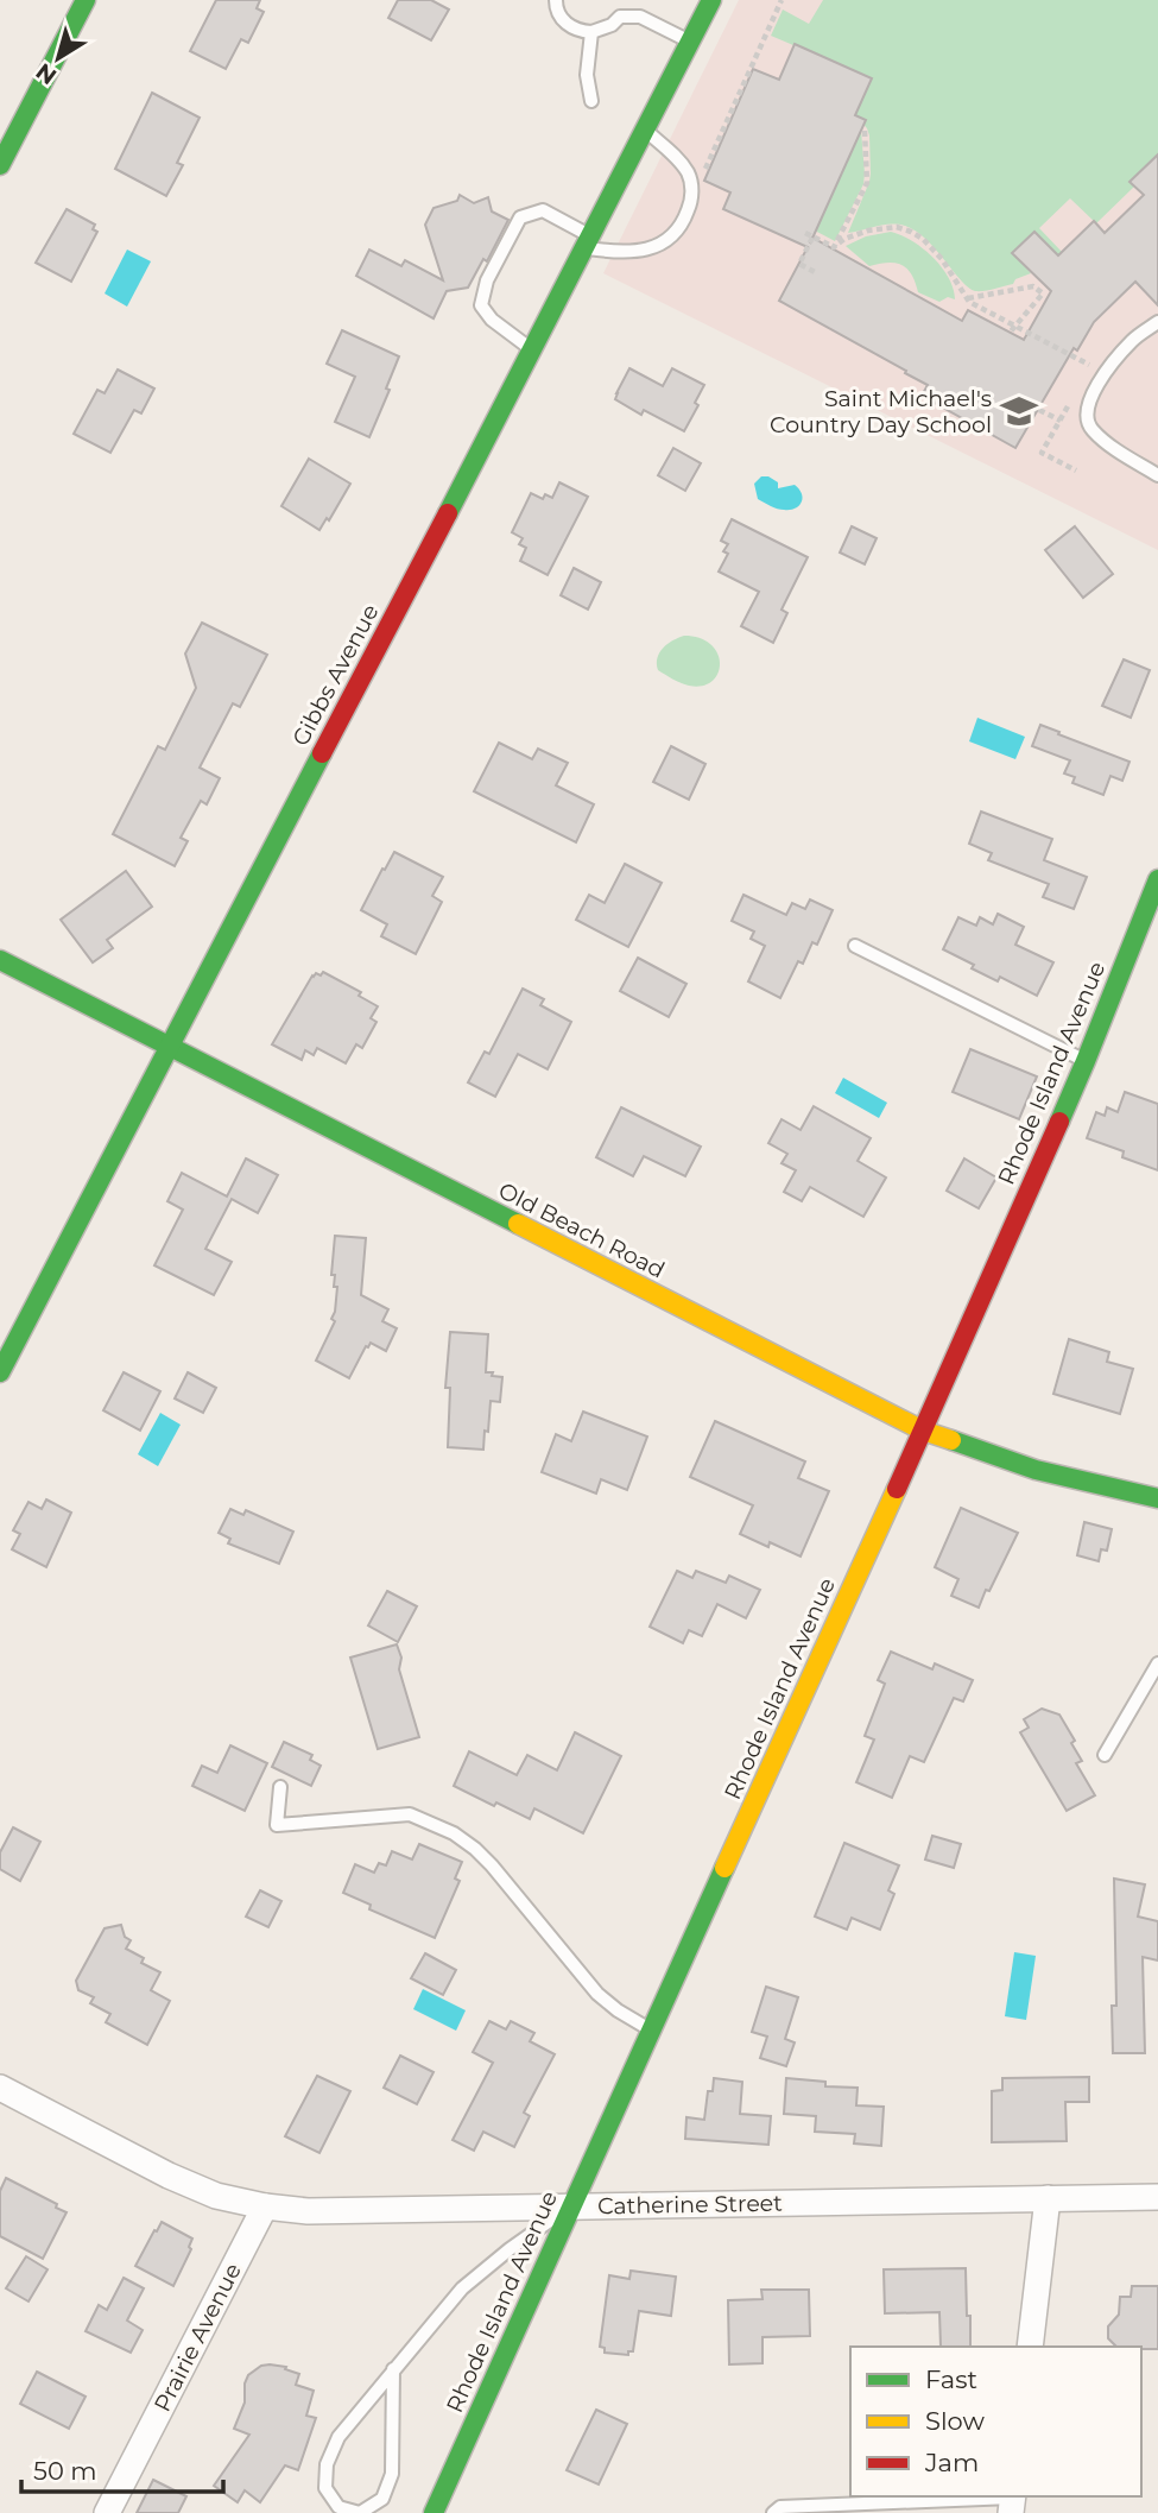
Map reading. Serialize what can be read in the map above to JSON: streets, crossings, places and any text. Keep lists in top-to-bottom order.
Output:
{
  "streets": {
    "street": [
      "Gibbs Avenue",
      "Rhode Island Avenue",
      "Old Beach Road",
      "Catherine Street",
      "Prairie Avenue"
    ]
  },
  "crossings": [
    ["Gibbs Avenue", "Old Beach Road"],
    ["Rhode Island Avenue", "Old Beach Road"],
    ["Rhode Island Avenue", "Catherine Street"],
    ["Catherine Street", "Prairie Avenue"]
  ],
  "places": {
    "school or university": ["Saint Michael's Country Day School"]
  },
  "legend": ["Fast", "Slow", "Jam"],
  "scale_bar": "50 m",
  "north": "bottom left"
}
